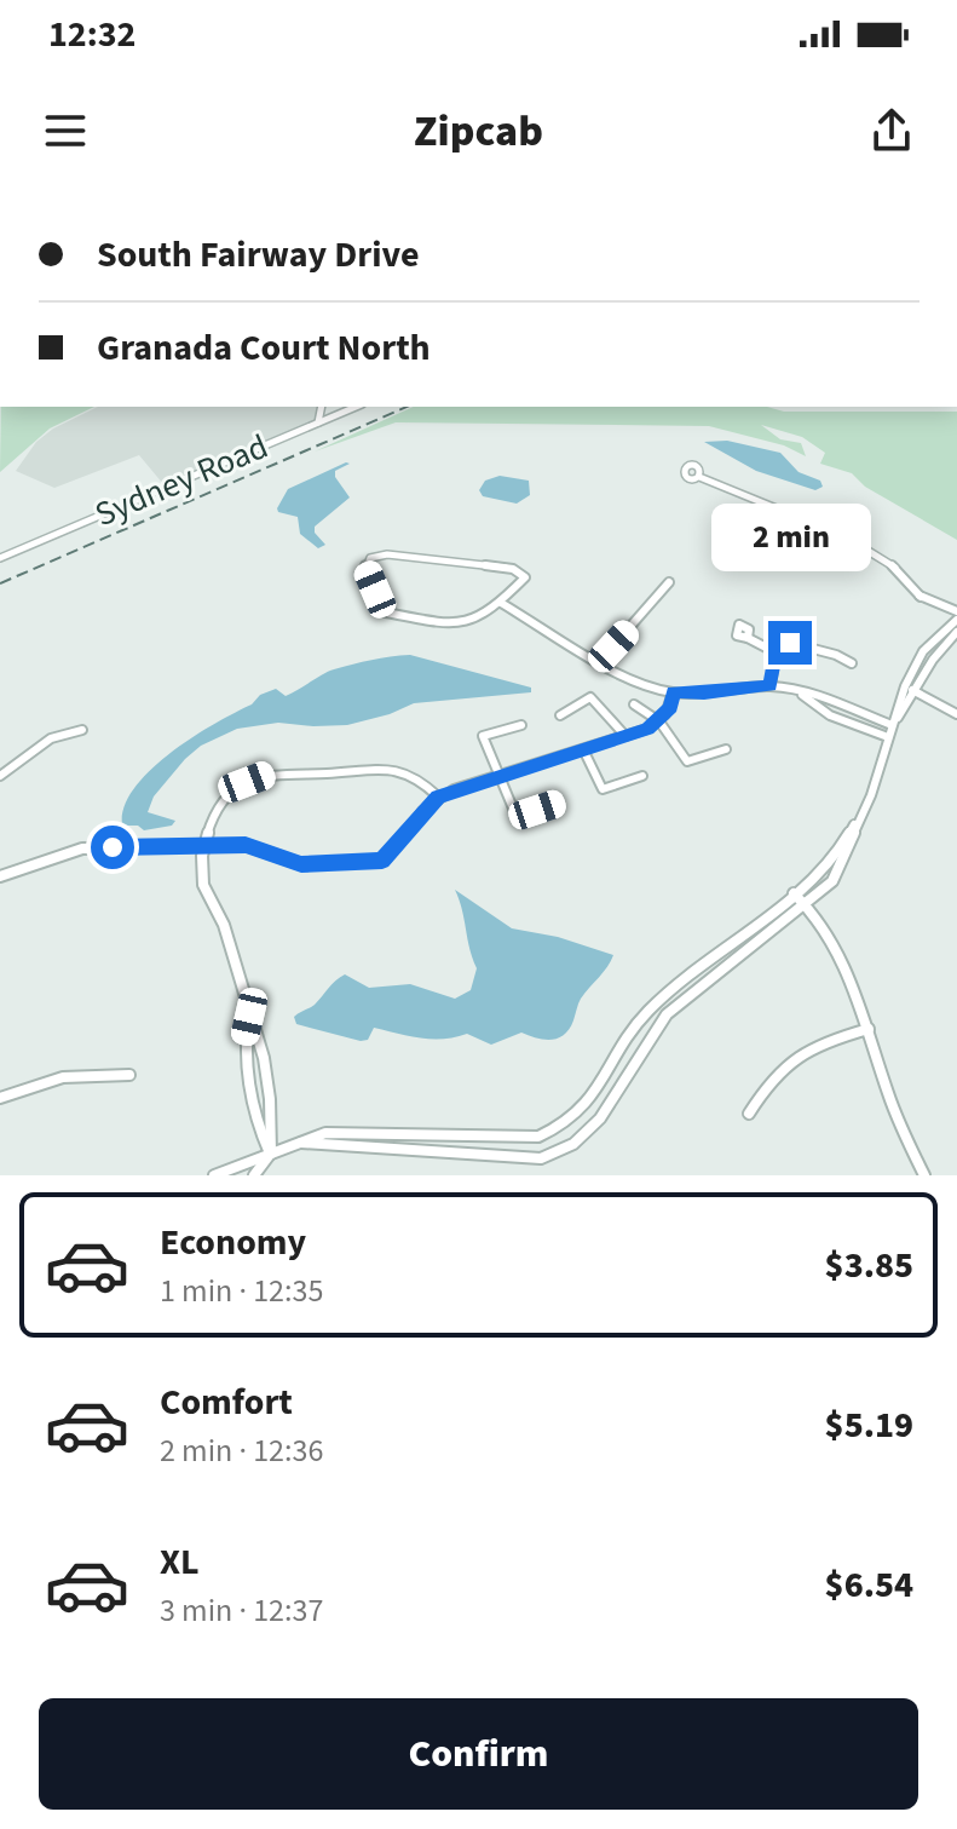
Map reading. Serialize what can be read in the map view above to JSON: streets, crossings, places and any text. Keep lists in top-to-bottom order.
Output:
{
  "streets": {
    "street": ["Sydney Road"]
  },
  "page": {
    "status": "12:32",
    "header": "Zipcab",
    "banner": ["South Fairway Drive", "Granada Court North"],
    "bubble": "2 min",
    "list": [
      {
        "name": "Economy",
        "note": "1 min · 12:35",
        "value": "$3.85"
      },
      {
        "name": "Comfort",
        "note": "2 min · 12:36",
        "value": "$5.19"
      },
      {
        "name": "XL",
        "note": "3 min · 12:37",
        "value": "$6.54"
      }
    ],
    "buttons": "Confirm"
  }
}
